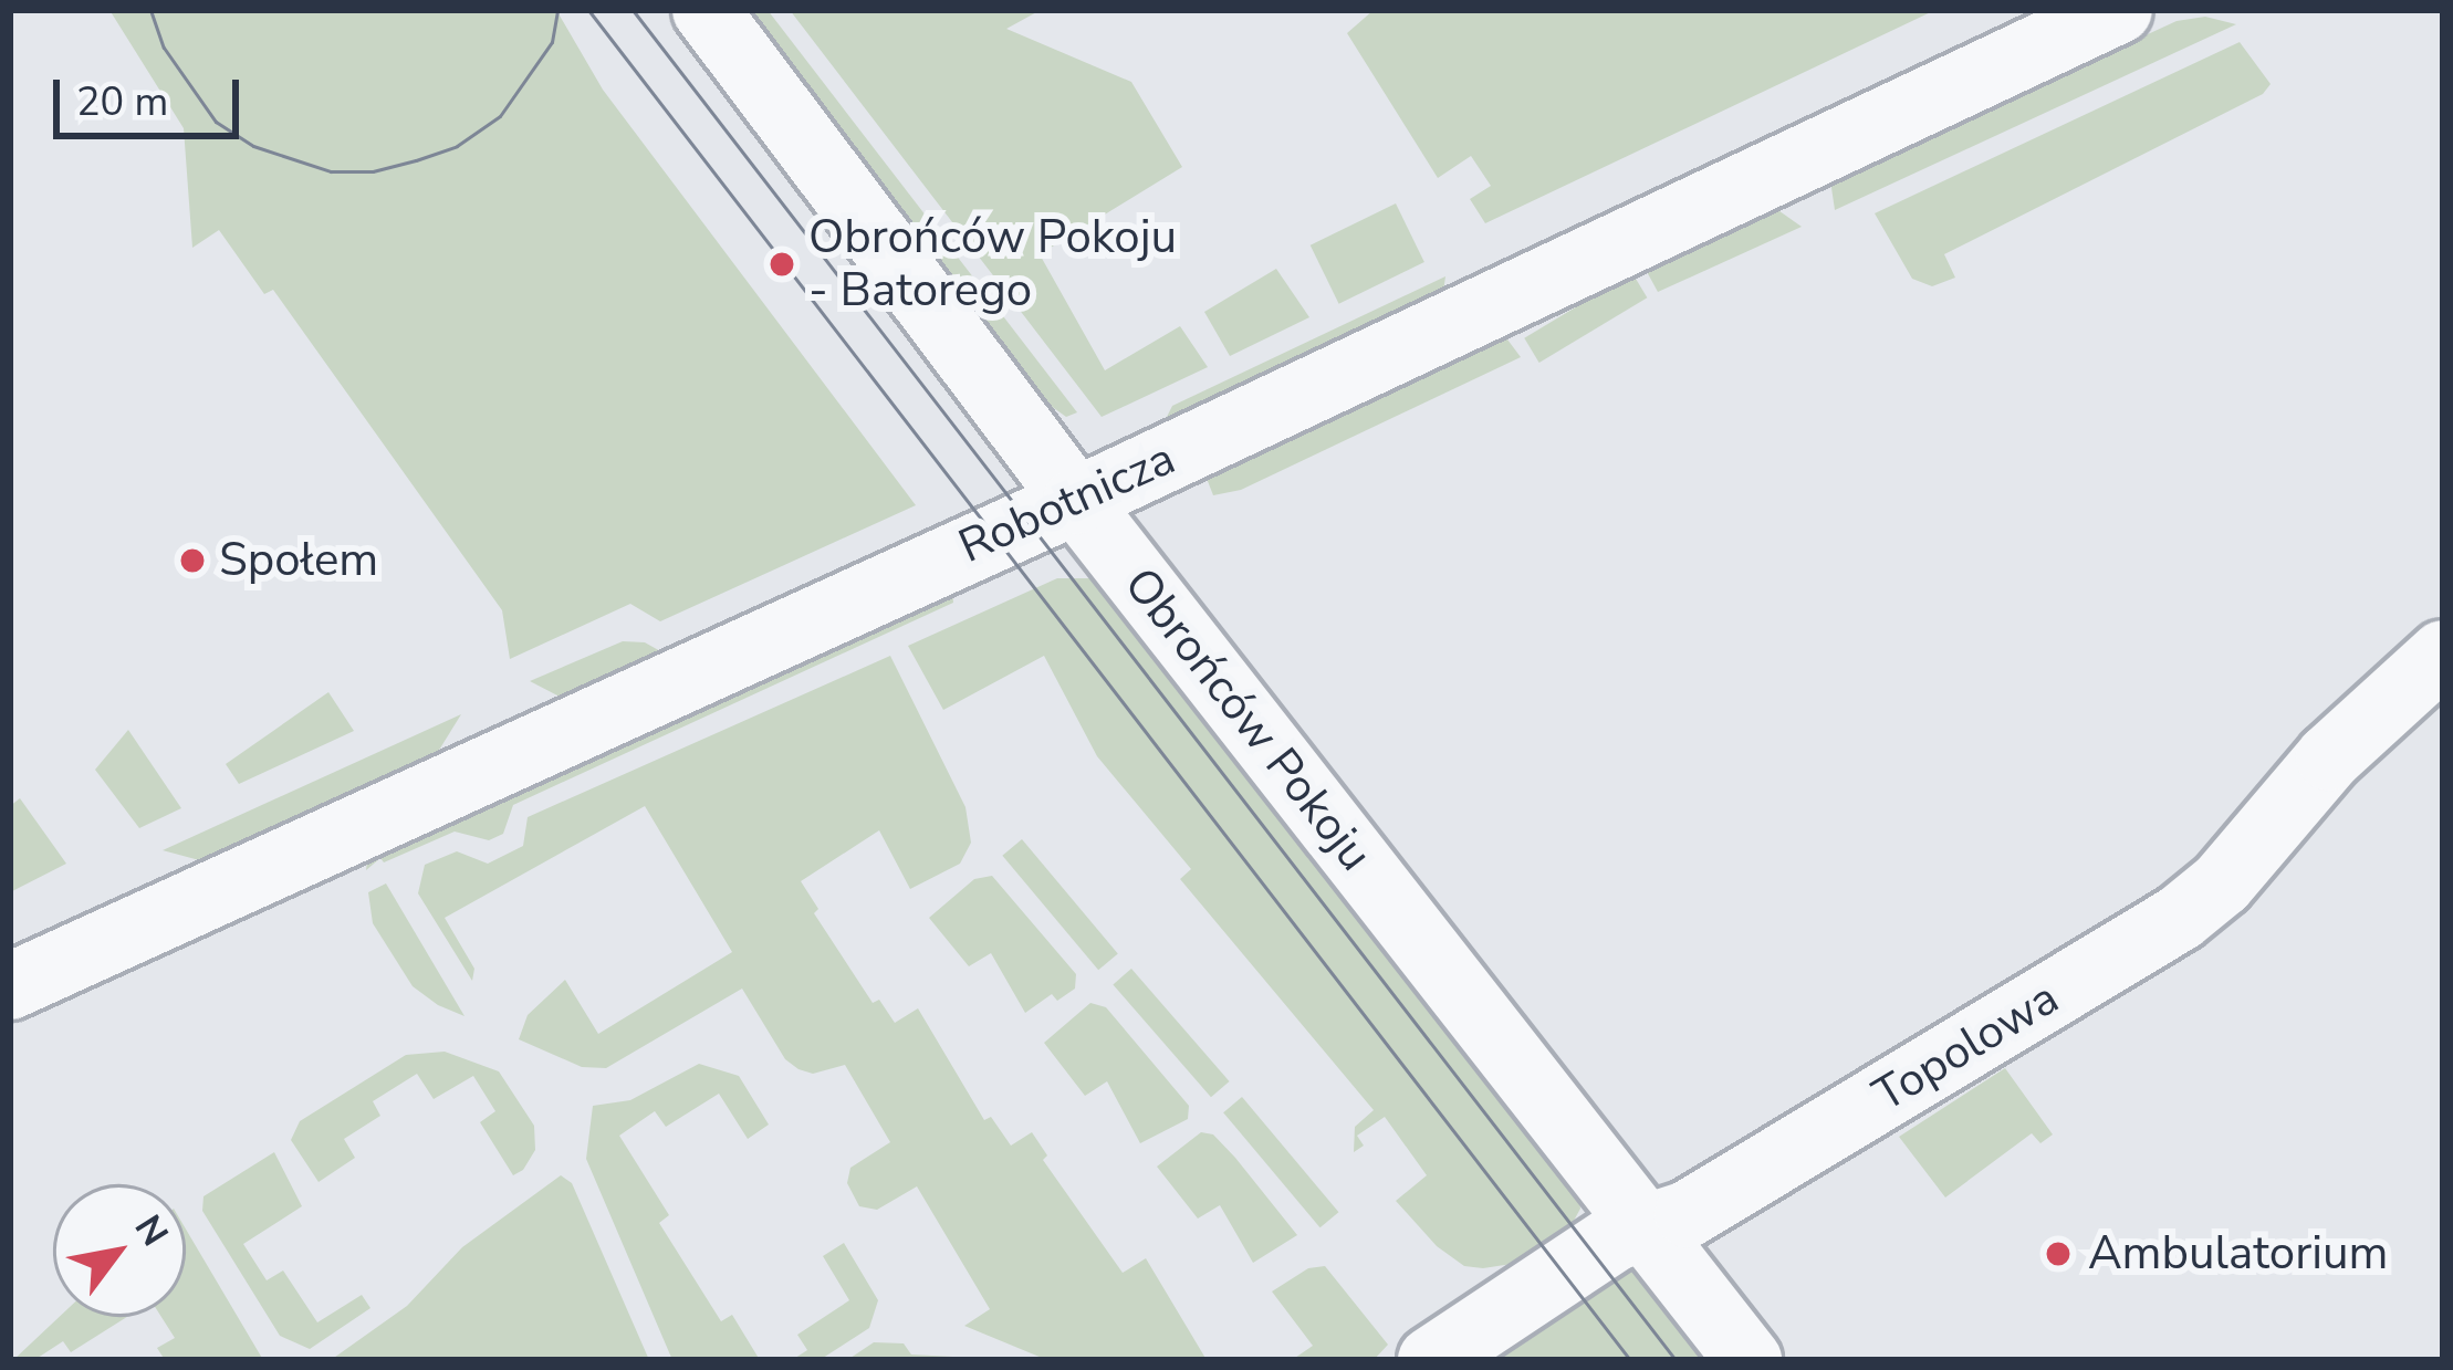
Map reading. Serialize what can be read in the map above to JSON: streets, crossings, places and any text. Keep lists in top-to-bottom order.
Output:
{
  "streets": {
    "street": ["Robotnicza", "Obrońców Pokoju", "Topolowa"]
  },
  "crossings": [
    ["Robotnicza", "Obrońców Pokoju"],
    ["Obrońców Pokoju", "Topolowa"]
  ],
  "places": ["Obrońców Pokoju - Batorego", "Społem", "Ambulatorium"],
  "scale_bar": "20 m",
  "north": "top right"
}
